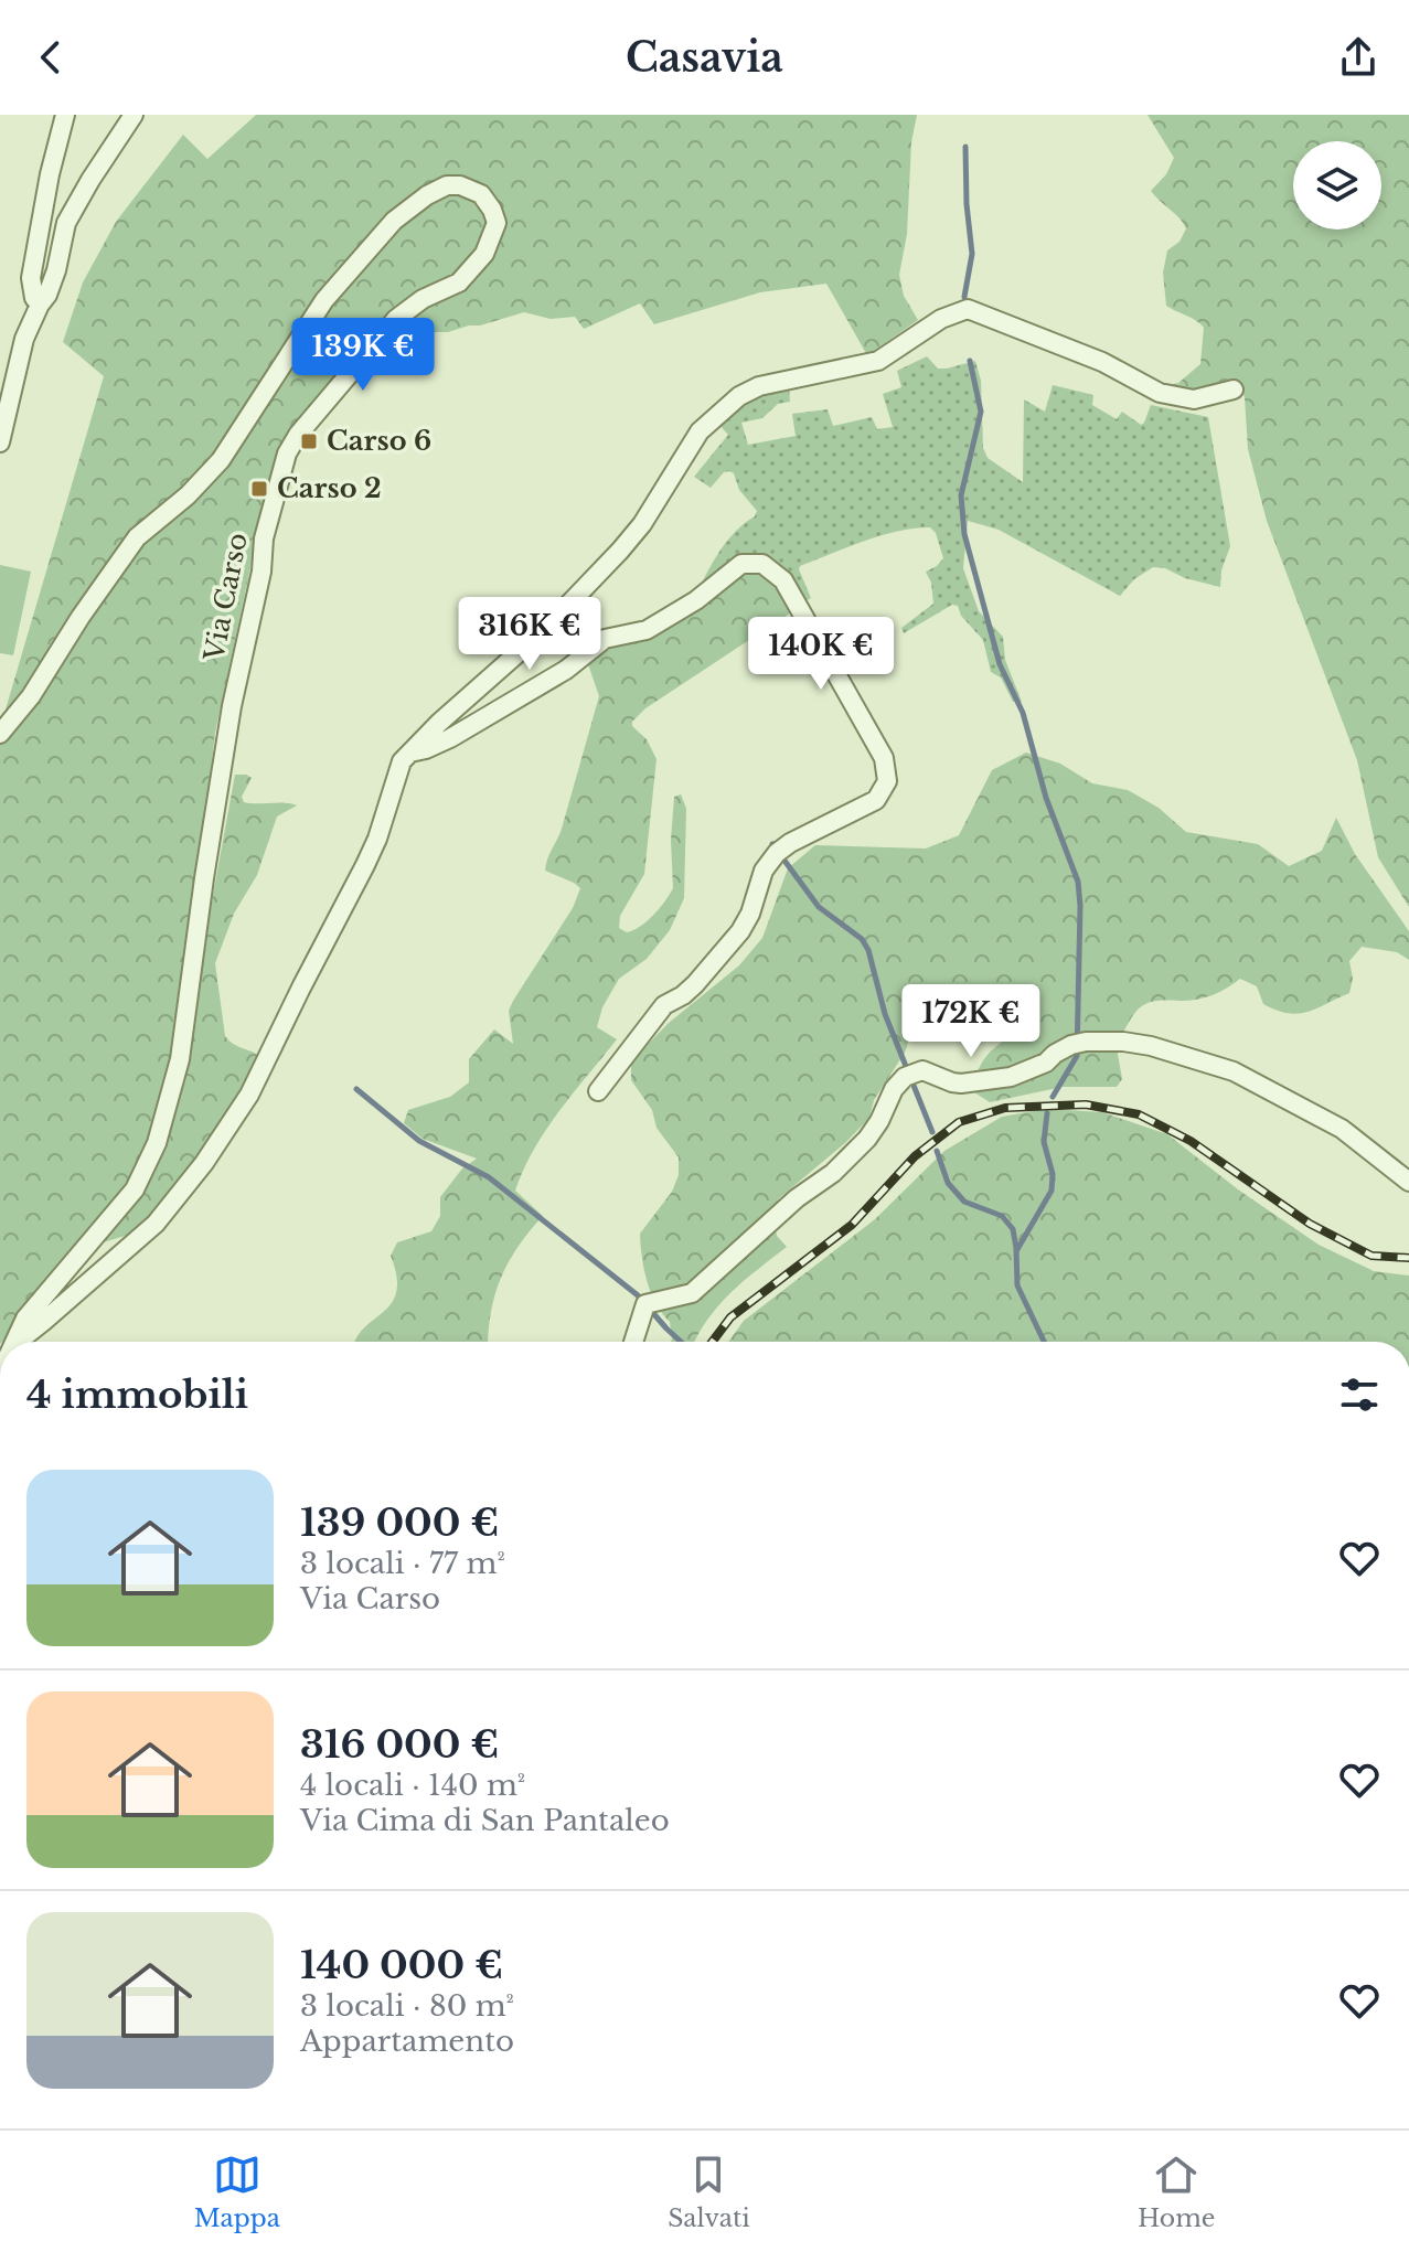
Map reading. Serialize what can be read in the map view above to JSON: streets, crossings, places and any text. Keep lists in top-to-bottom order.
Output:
{
  "streets": {
    "street": ["Via Carso"]
  },
  "places": {
    "transit": ["Carso 6", "Carso 2"]
  },
  "page": {
    "header": "Casavia",
    "price": [
      "139K €",
      "316K €",
      "140K €",
      "172K €"
    ],
    "heading": "4 immobili",
    "list": [
      {
        "name": "139 000 €",
        "note": "3 locali · 77 m² · Via Carso"
      },
      {
        "name": "316 000 €",
        "note": "4 locali · 140 m² · Via Cima di San Pantaleo"
      },
      {
        "name": "140 000 €",
        "note": "3 locali · 80 m² · Appartamento"
      }
    ],
    "tabs": ["Mappa", "Salvati", "Home"]
  }
}
